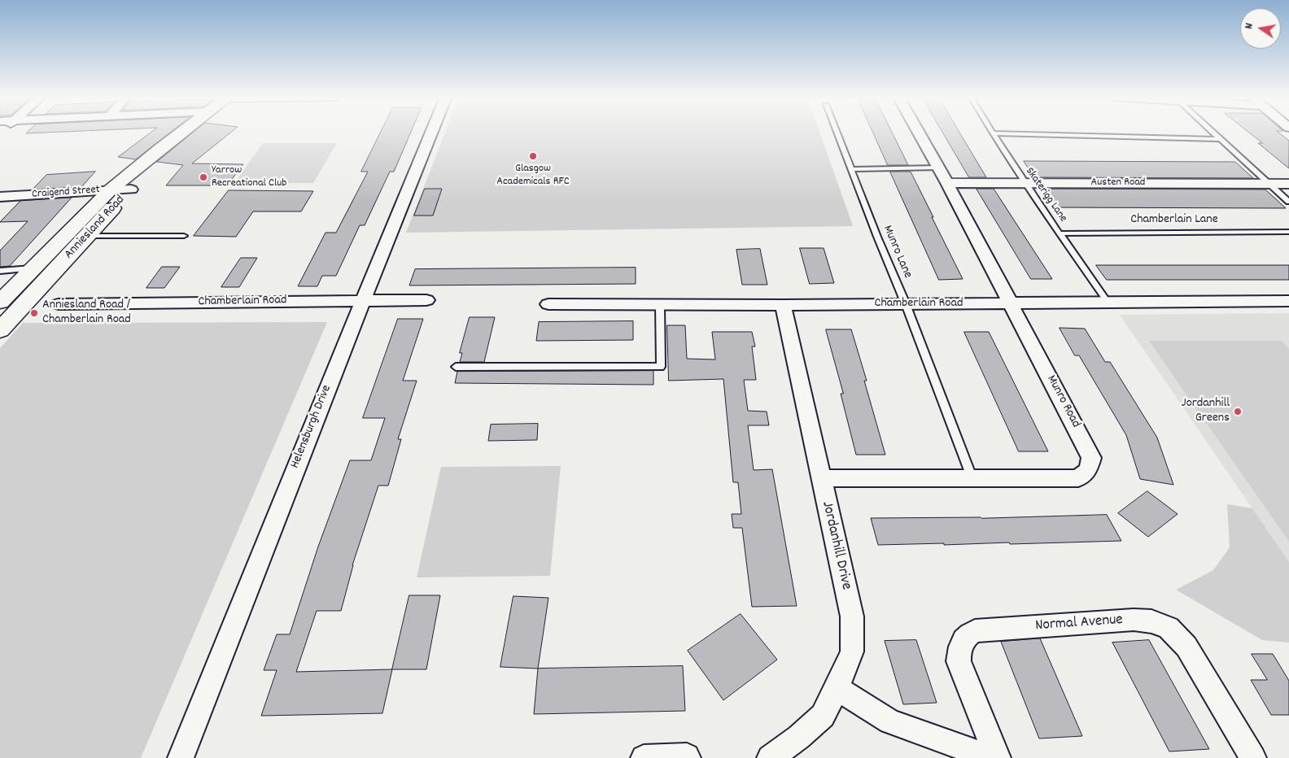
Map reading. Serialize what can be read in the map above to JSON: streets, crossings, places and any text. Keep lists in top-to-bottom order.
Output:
{
  "streets": {
    "street": [
      "Austen Road",
      "Craigend Street",
      "Anniesland Road",
      "Chamberlain Road",
      "Munro Road",
      "Helensburgh Drive",
      "Jordanhill Drive",
      "Normal Avenue"
    ],
    "lane": ["Skaterigg Lane", "Chamberlain Lane", "Munro Lane"]
  },
  "crossings": [
    ["Austen Road", "Skaterigg Lane"],
    ["Austen Road", "Munro Road"],
    ["Craigend Street", "Anniesland Road"],
    ["Skaterigg Lane", "Chamberlain Lane"],
    ["Skaterigg Lane", "Chamberlain Road"],
    ["Munro Lane", "Chamberlain Road"],
    ["Munro Lane", "Munro Road"],
    ["Chamberlain Road", "Munro Road"],
    ["Chamberlain Road", "Helensburgh Drive"],
    ["Chamberlain Road", "Jordanhill Drive"],
    ["Munro Road", "Jordanhill Drive"]
  ],
  "places": [
    "Glasgow Academicals RFC",
    "Yarrow Recreational Club",
    "Anniesland Road / Chamberlain Road",
    "Jordanhill Greens"
  ],
  "north": "left"
}
